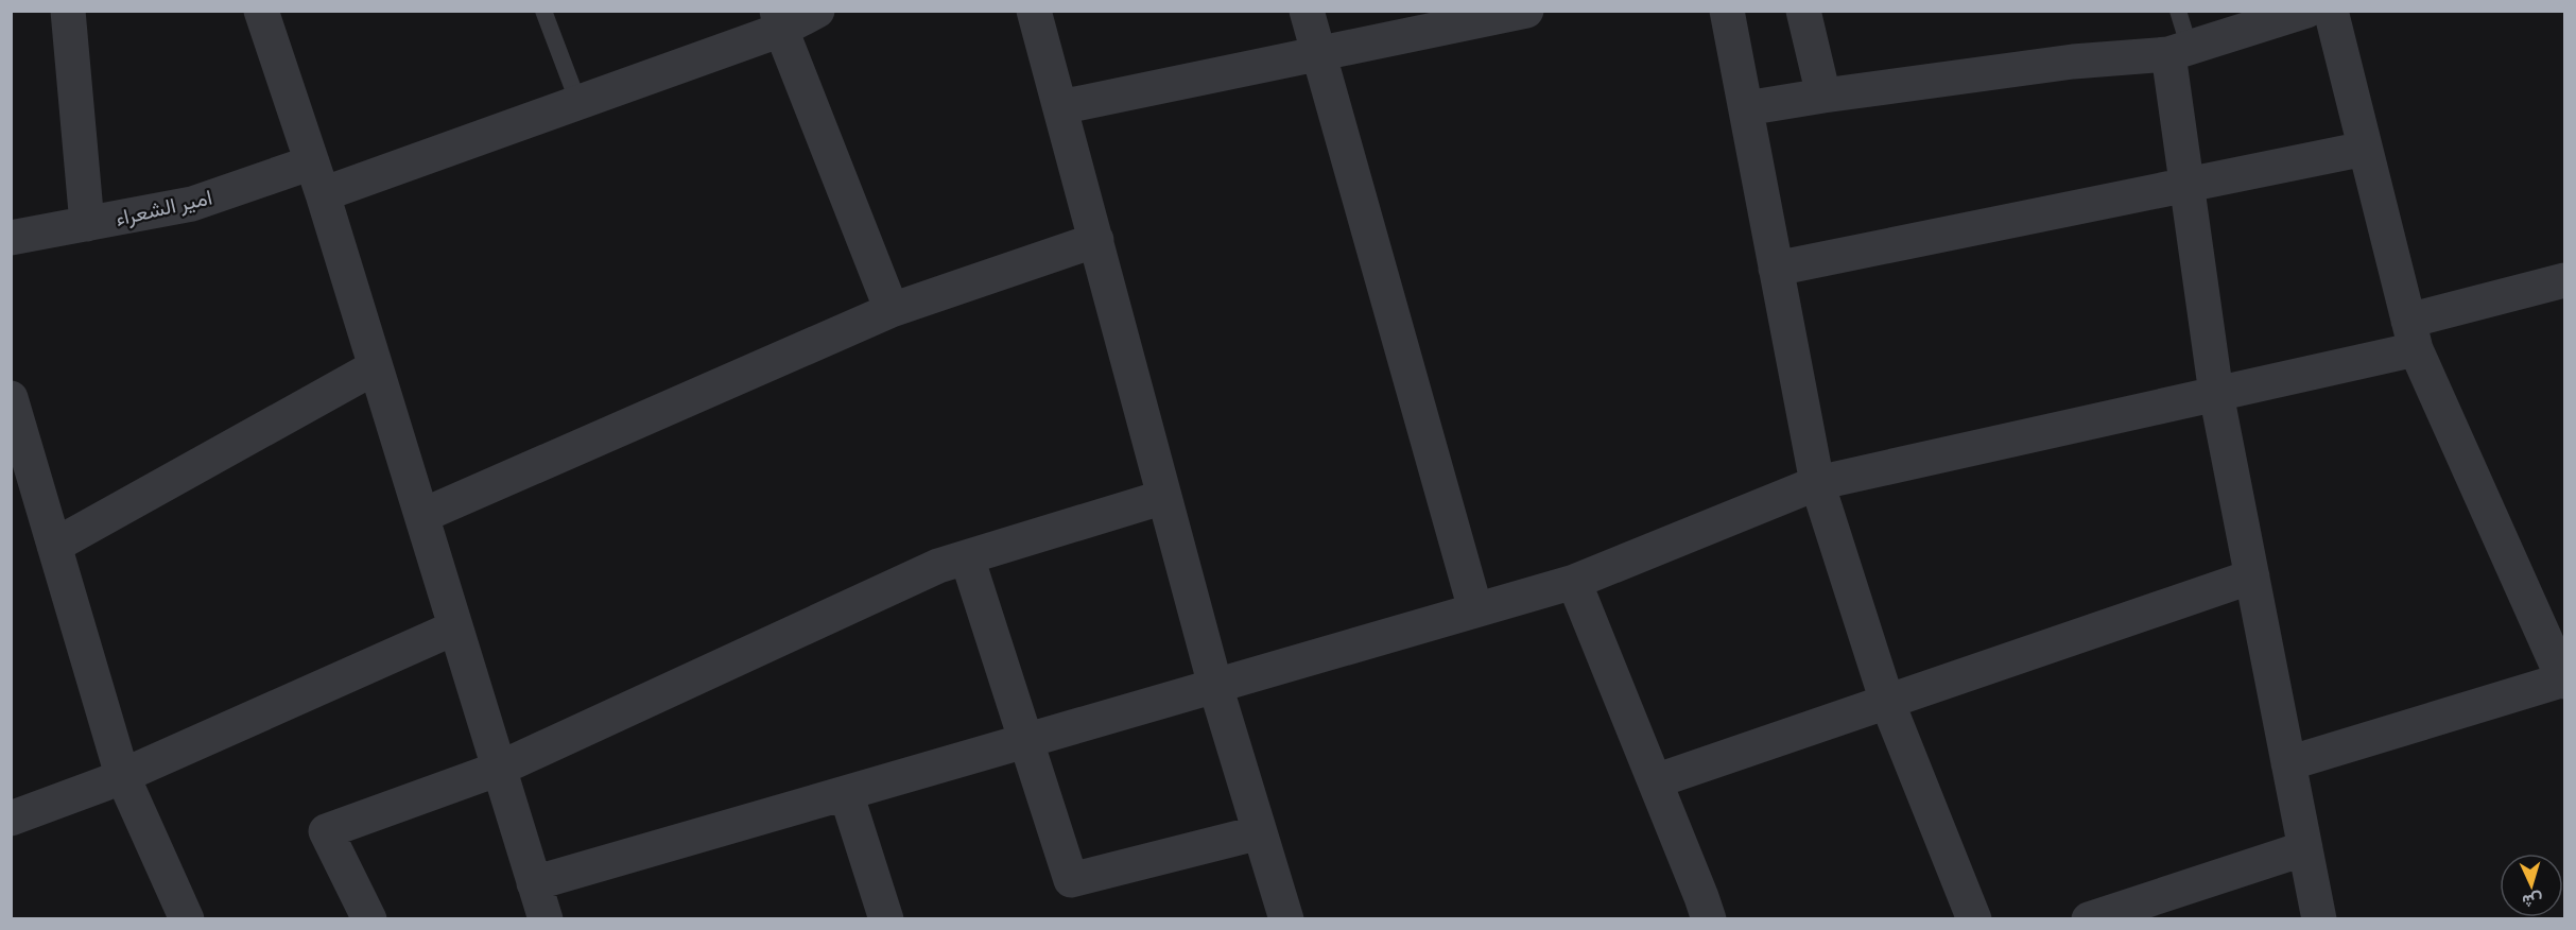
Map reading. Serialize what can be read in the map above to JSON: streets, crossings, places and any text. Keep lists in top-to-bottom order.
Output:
{
  "streets": {
    "street": ["امير الشعراء"]
  },
  "north": "bottom"
}
